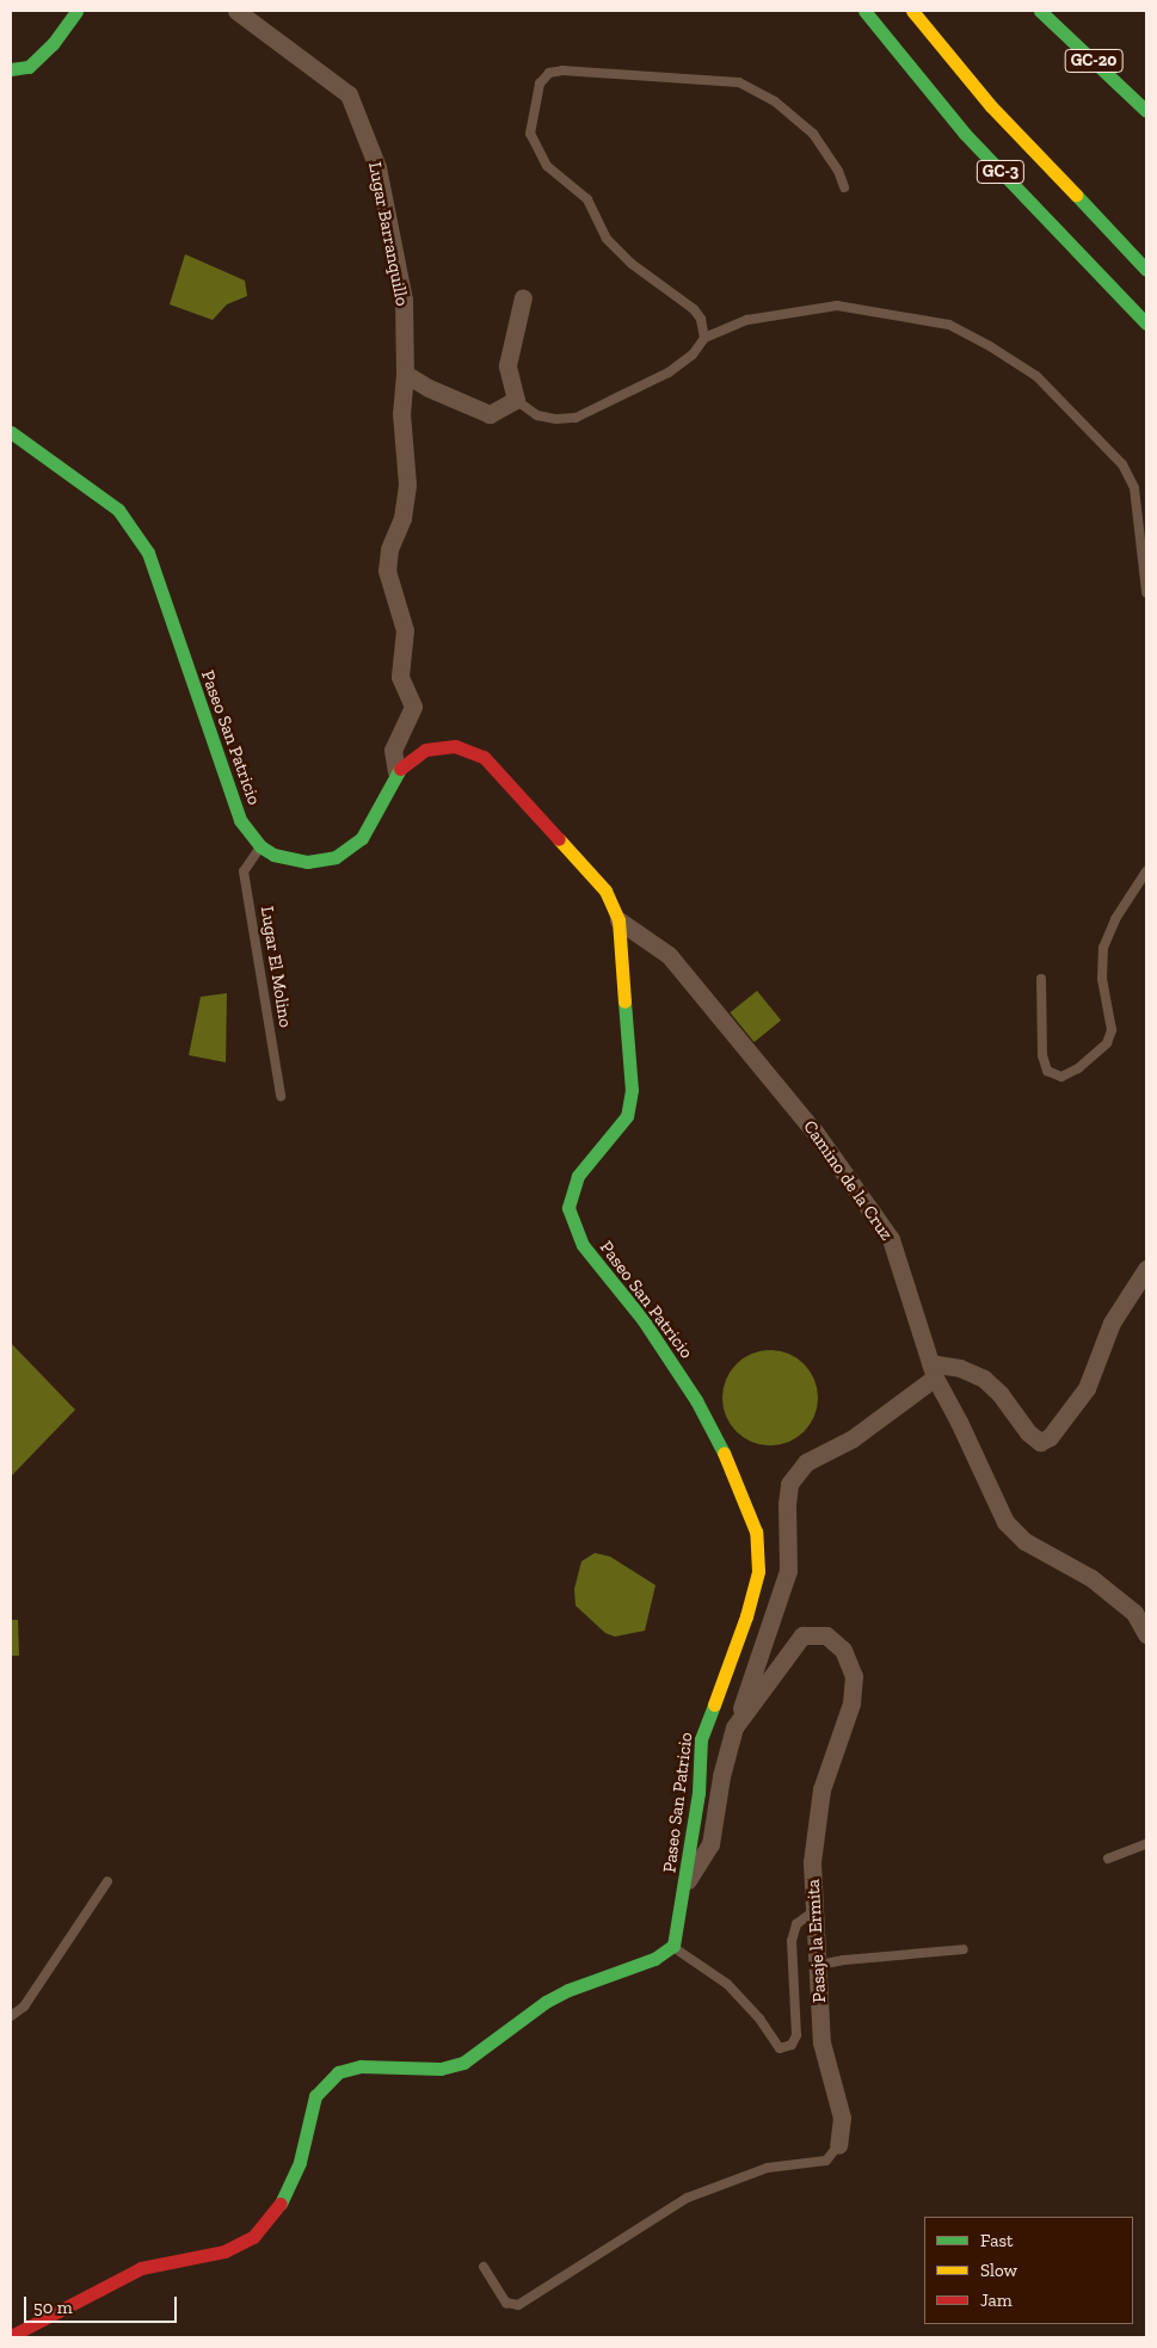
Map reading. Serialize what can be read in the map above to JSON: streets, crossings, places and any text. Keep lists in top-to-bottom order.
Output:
{
  "streets": {
    "main road": ["GC-20", "GC-3", "Paseo San Patricio"],
    "street": ["Lugar Barranquillo", "Camino de la Cruz", "Pasaje la Ermita"],
    "lane": ["Lugar El Molino"]
  },
  "crossings": [
    ["Paseo San Patricio", "Lugar El Molino"],
    ["Paseo San Patricio", "Camino de la Cruz"],
    ["Paseo San Patricio", "Pasaje la Ermita"]
  ],
  "legend": ["Fast", "Slow", "Jam"],
  "scale_bar": "50 m"
}
